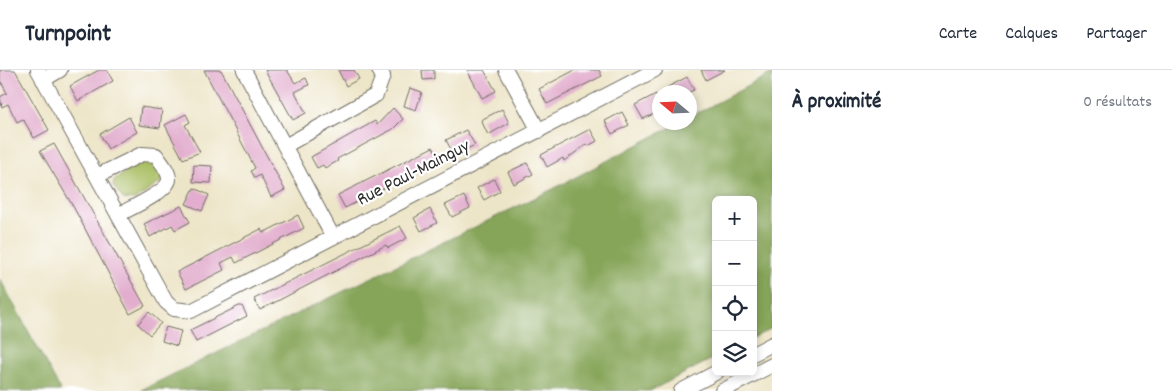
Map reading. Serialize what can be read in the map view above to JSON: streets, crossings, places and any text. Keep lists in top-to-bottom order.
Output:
{
  "streets": {
    "street": ["Rue Paul-Mainguy"]
  },
  "north": "left",
  "page": {
    "header": "Turnpoint",
    "nav": ["Carte", "Calques", "Partager"],
    "heading": ["À proximité", "0 résultats"],
    "map_buttons": ["+", "−"]
  }
}
